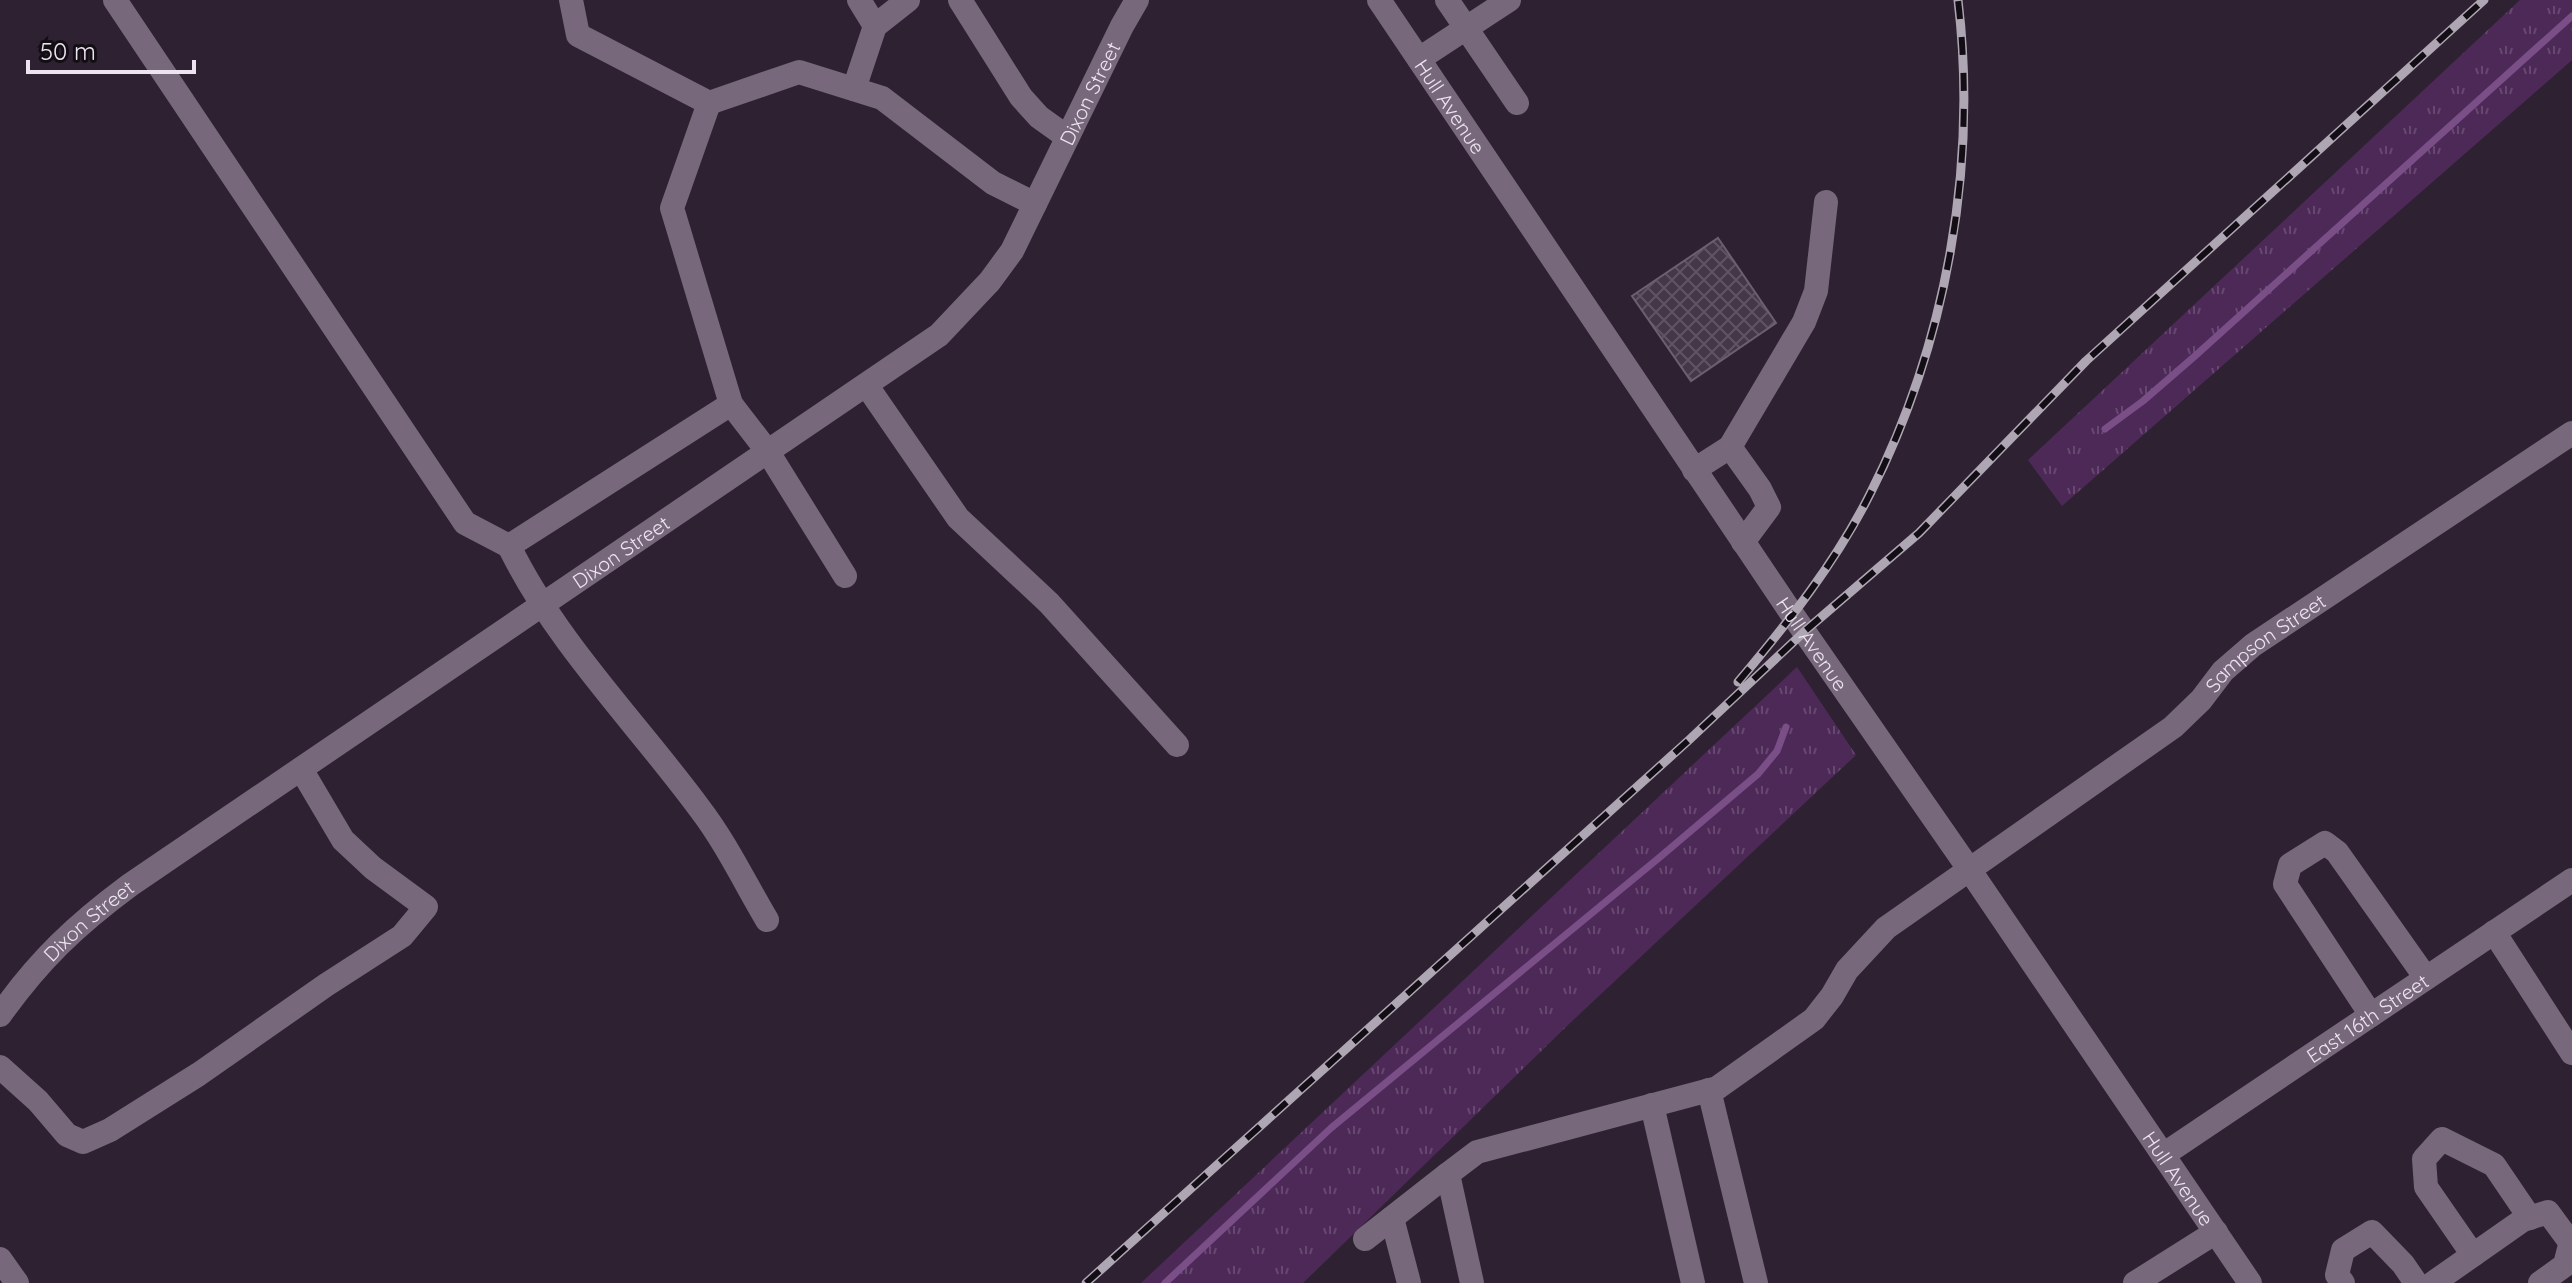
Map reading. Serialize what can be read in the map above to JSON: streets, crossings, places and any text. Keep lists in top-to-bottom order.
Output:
{
  "streets": {
    "street": [
      "Dixon Street",
      "Hull Avenue",
      "Sampson Street",
      "East 16th Street"
    ]
  },
  "crossings": [
    ["Hull Avenue", "Sampson Street"],
    ["Hull Avenue", "East 16th Street"]
  ],
  "scale_bar": "50 m"
}
